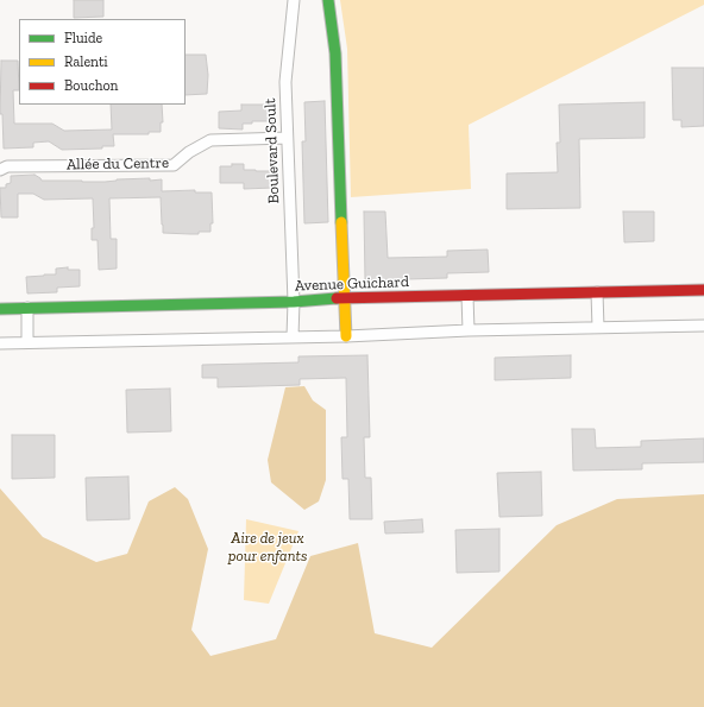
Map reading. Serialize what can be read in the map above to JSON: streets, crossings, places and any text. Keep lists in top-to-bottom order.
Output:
{
  "streets": {
    "street": ["Boulevard Soult", "Allée du Centre", "Avenue Guichard"]
  },
  "crossings": [
    ["Boulevard Soult", "Allée du Centre"],
    ["Boulevard Soult", "Avenue Guichard"]
  ],
  "parks": ["Aire de jeux pour enfants"],
  "legend": ["Fluide", "Ralenti", "Bouchon"]
}
